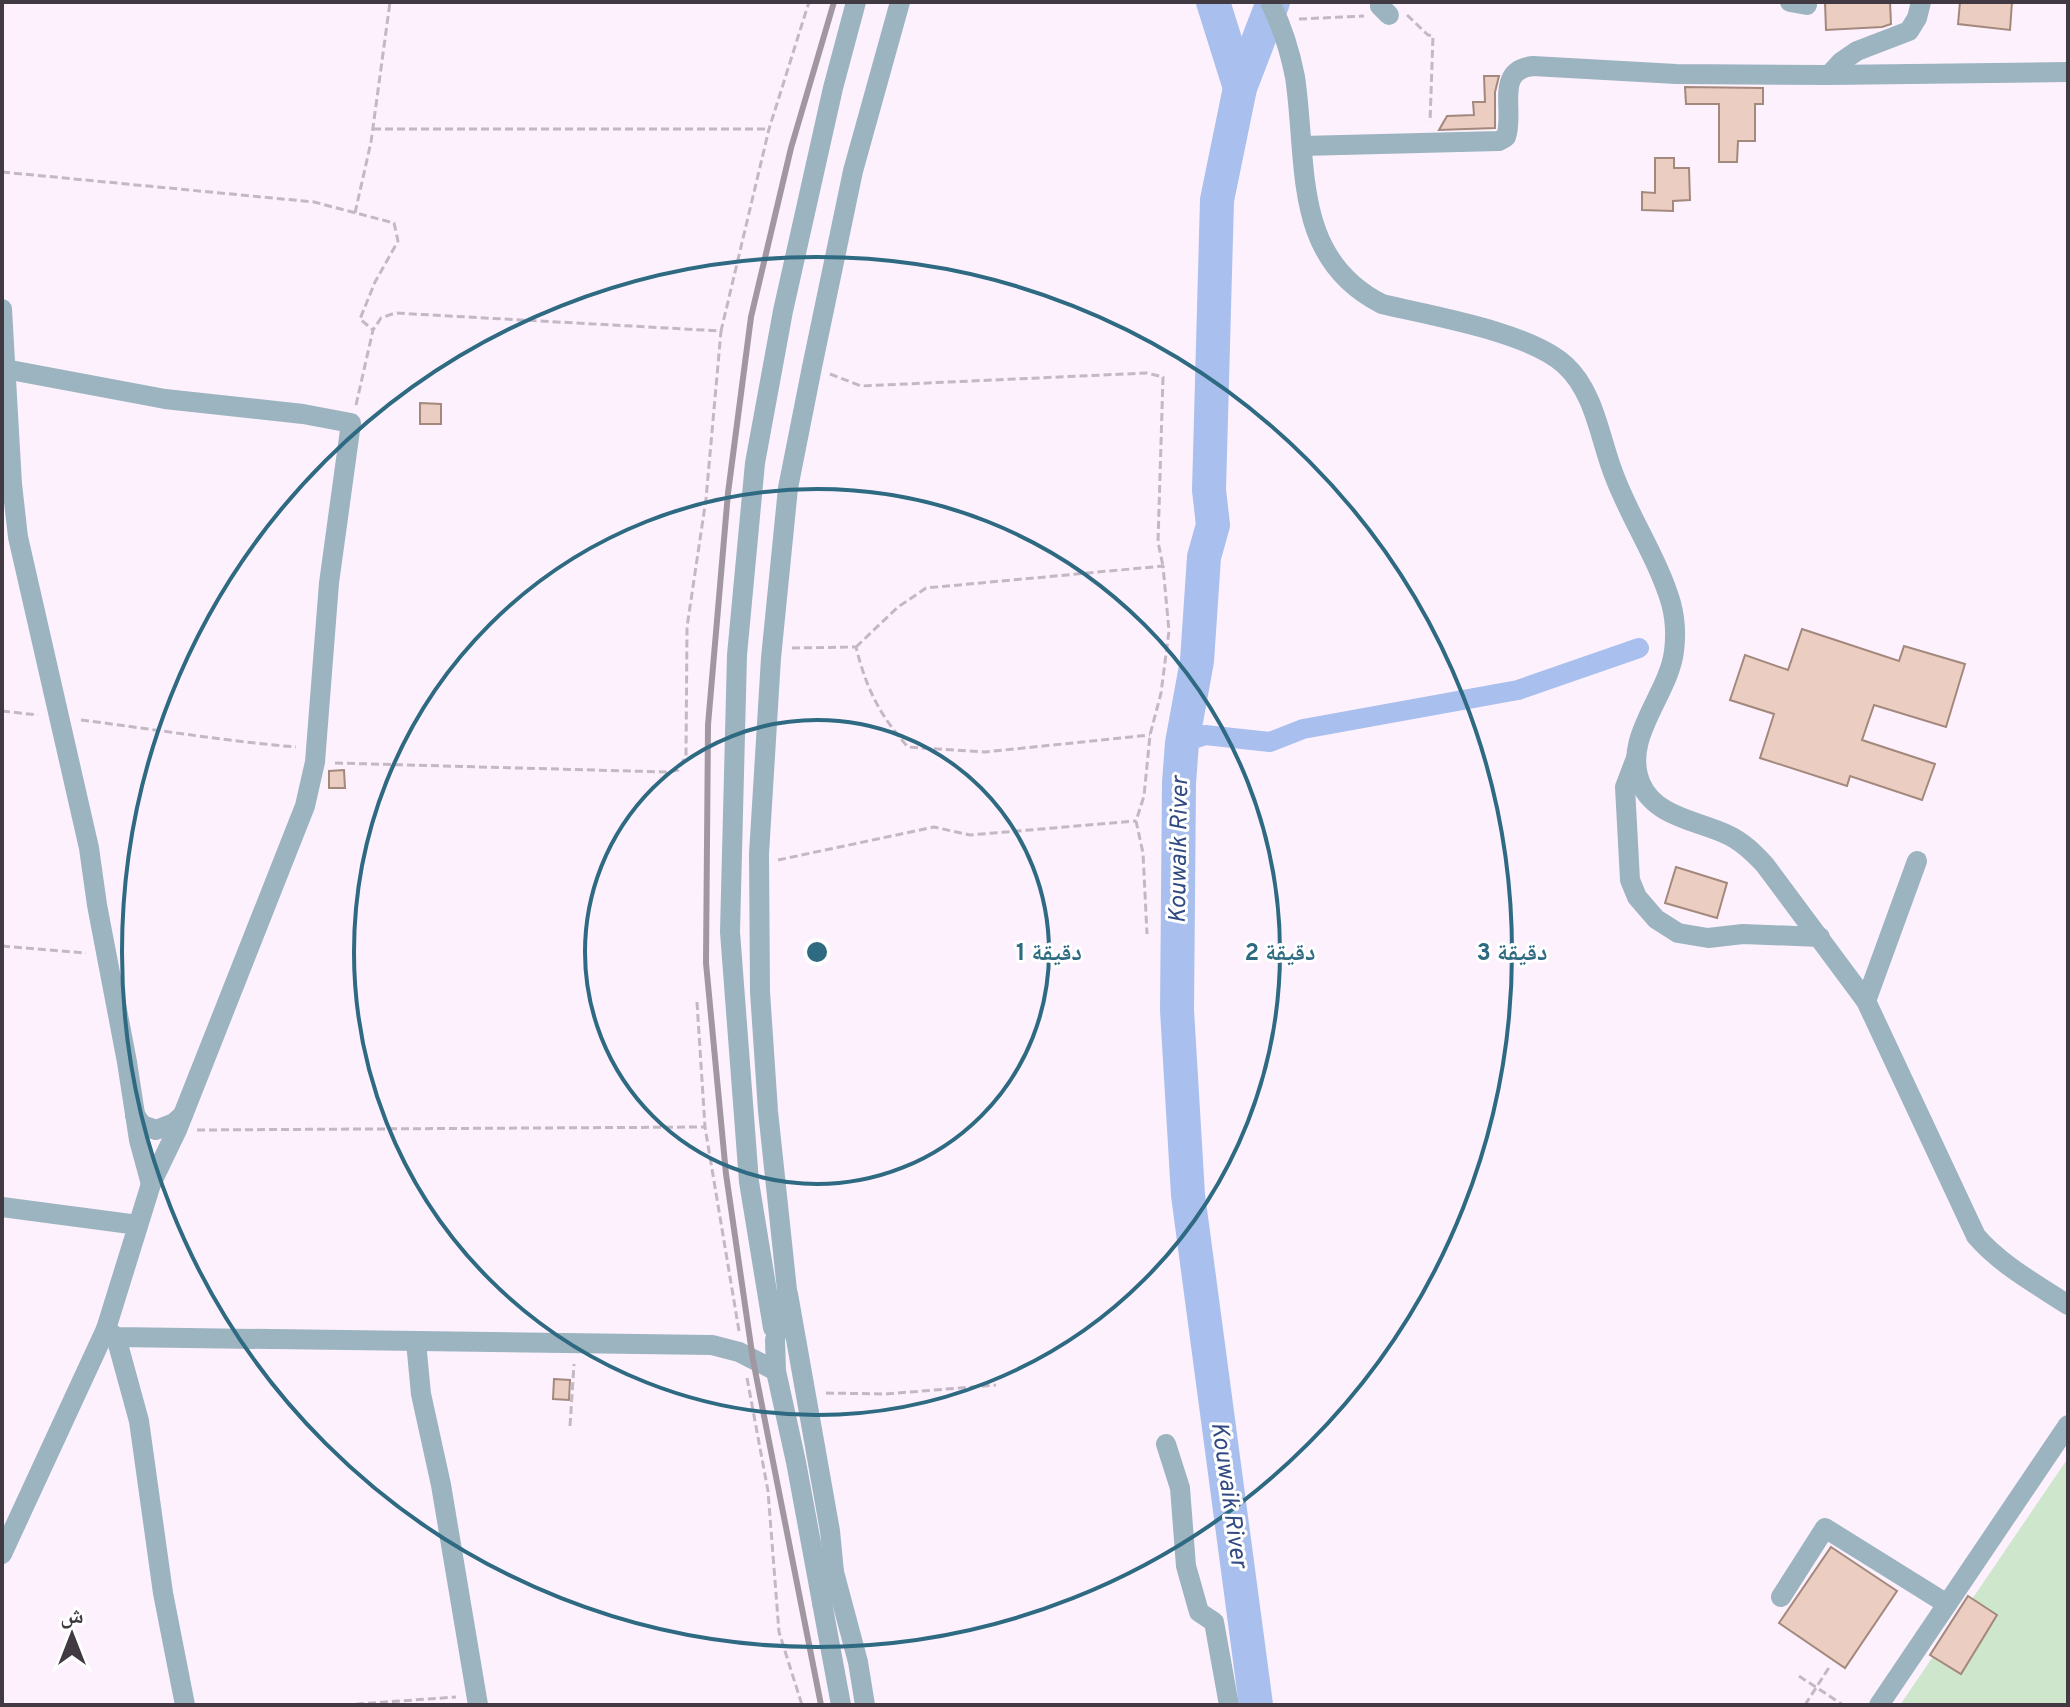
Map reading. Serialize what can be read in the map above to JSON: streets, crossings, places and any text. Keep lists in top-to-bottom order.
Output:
{
  "water": ["Kouwaik River"],
  "north": "top",
  "rings": ["1 دقيقة", "2 دقيقة", "3 دقيقة"]
}
